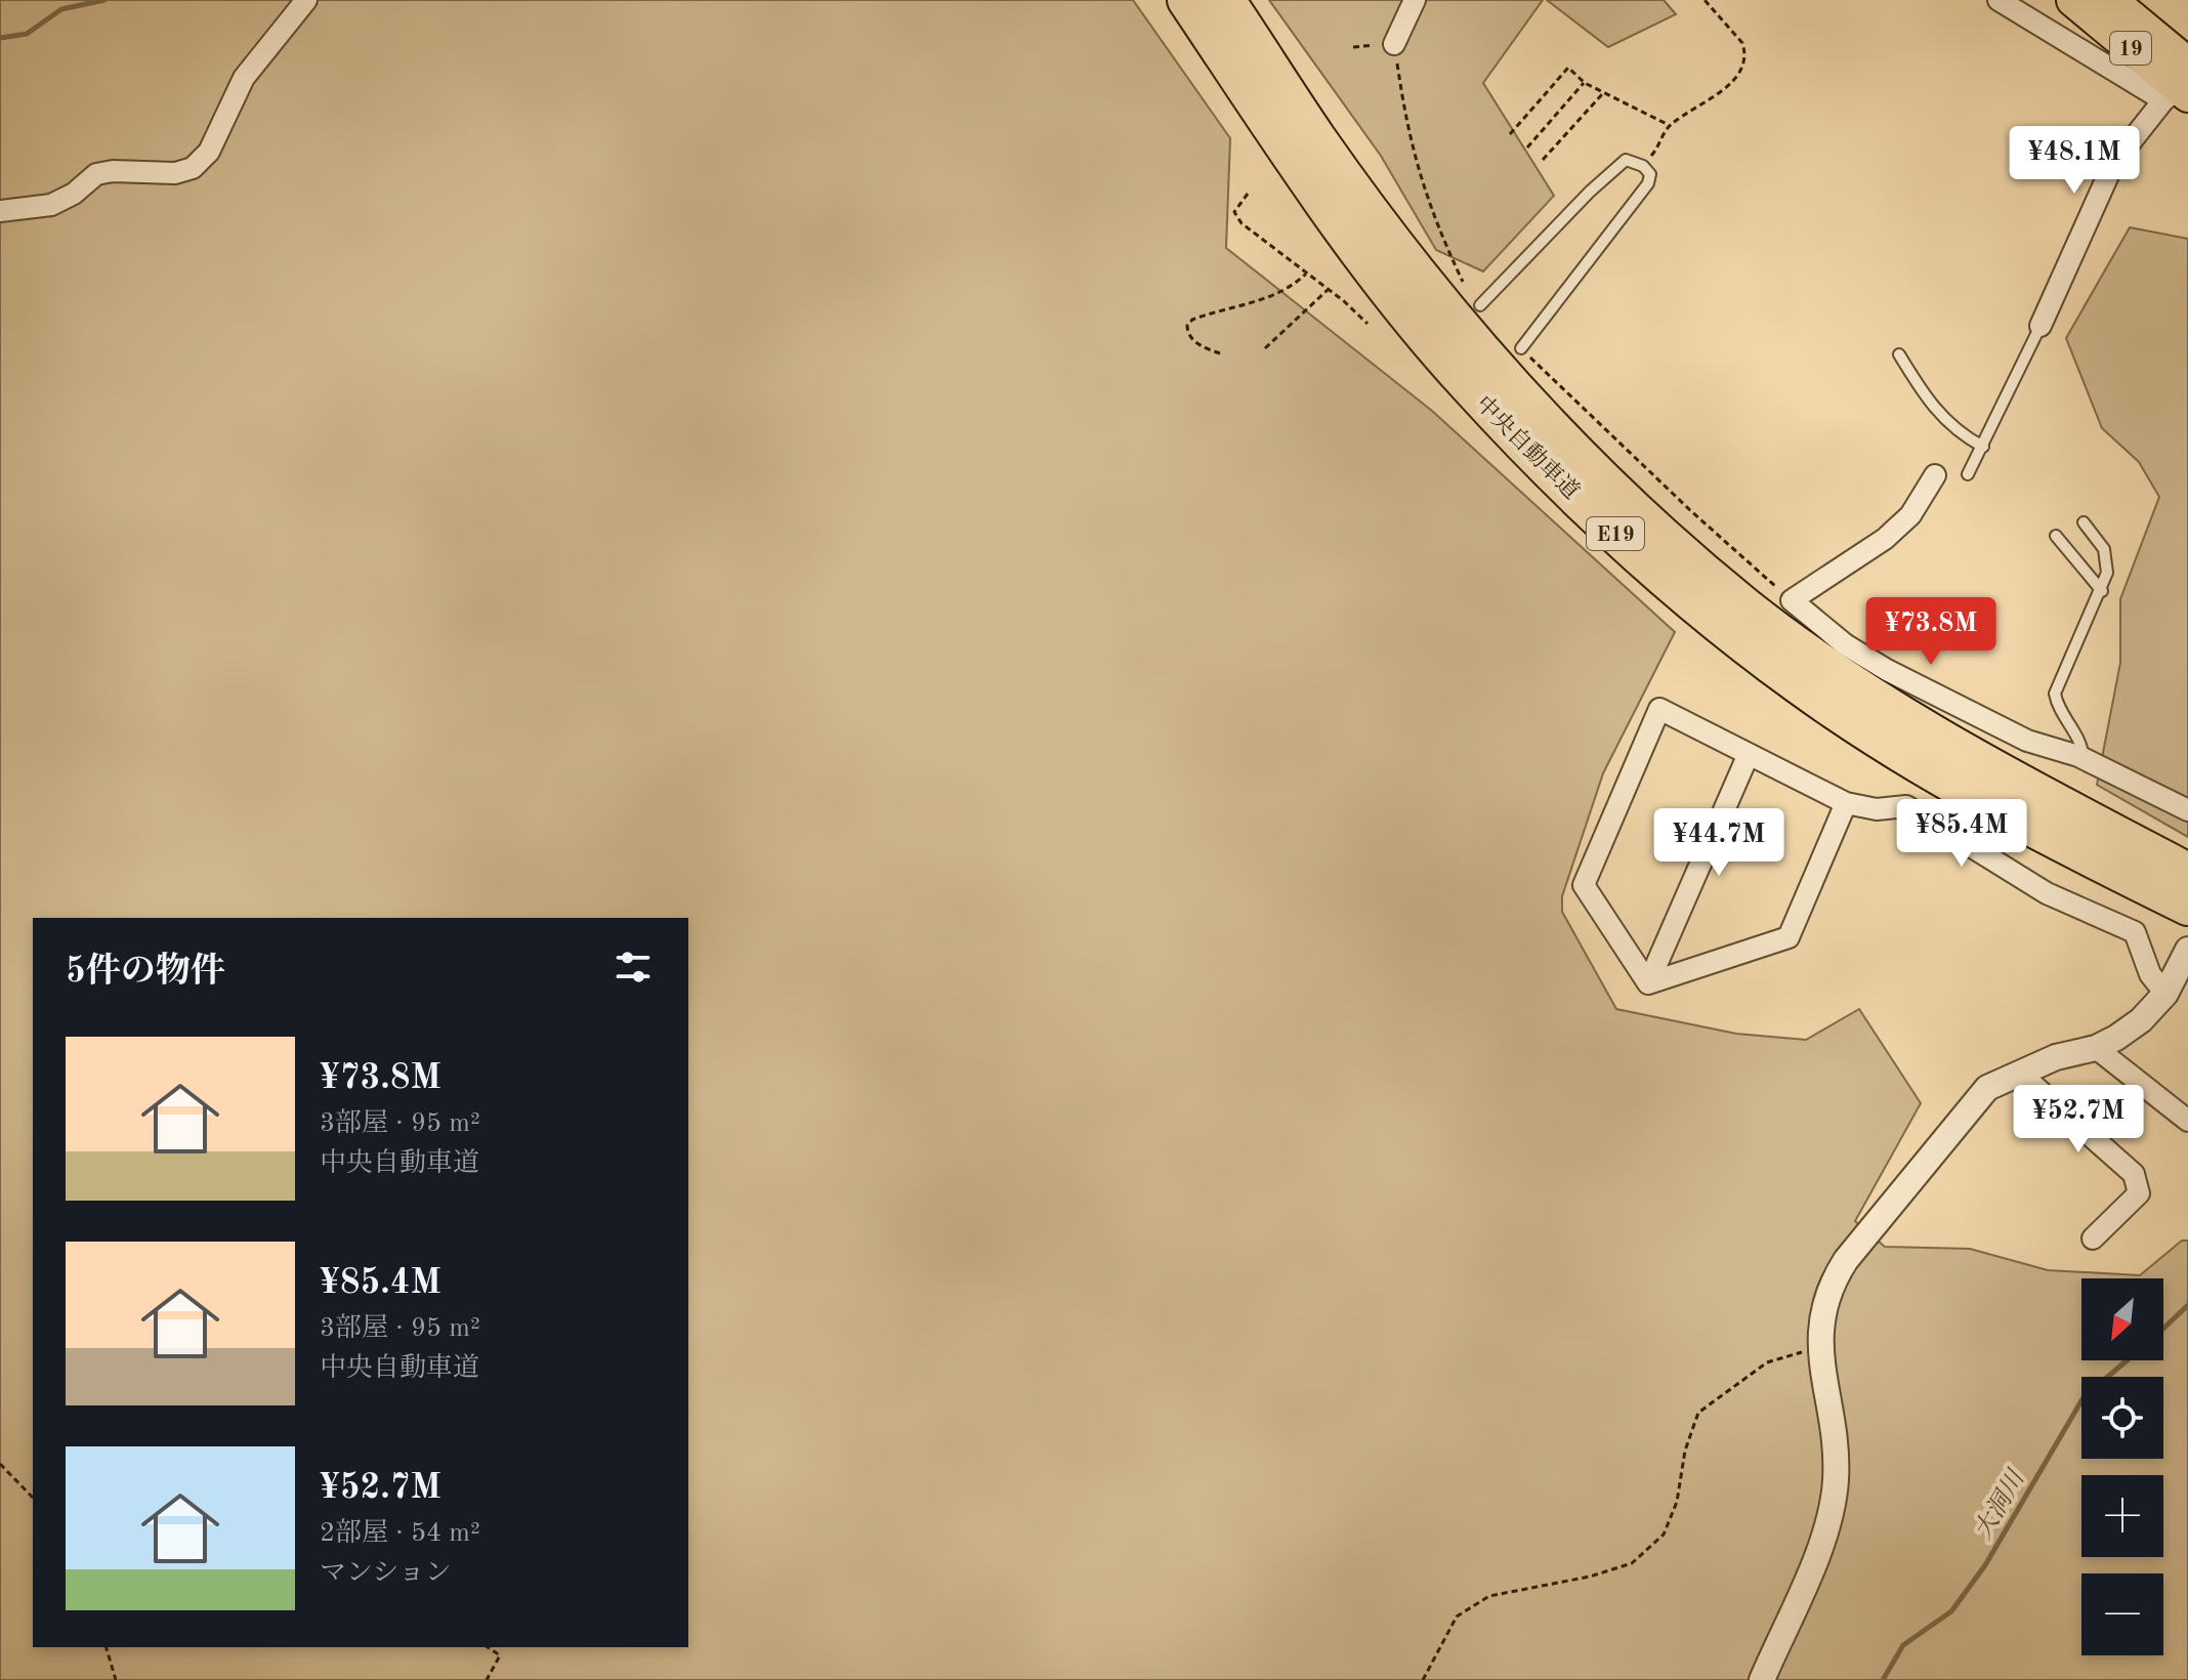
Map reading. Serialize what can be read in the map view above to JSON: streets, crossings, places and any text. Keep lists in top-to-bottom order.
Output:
{
  "streets": {
    "highway": ["19", "中央自動車道", "E19"]
  },
  "water": ["大洞川"],
  "north": "bottom left",
  "page": {
    "price": [
      "¥48.1M",
      "¥73.8M",
      "¥85.4M",
      "¥44.7M",
      "¥52.7M"
    ],
    "heading": "5件の物件",
    "list": [
      {
        "name": "¥73.8M",
        "note": "3部屋 · 95 m² · 中央自動車道"
      },
      {
        "name": "¥85.4M",
        "note": "3部屋 · 95 m² · 中央自動車道"
      },
      {
        "name": "¥52.7M",
        "note": "2部屋 · 54 m² · マンション"
      }
    ],
    "map_buttons": ["+", "−"]
  }
}
